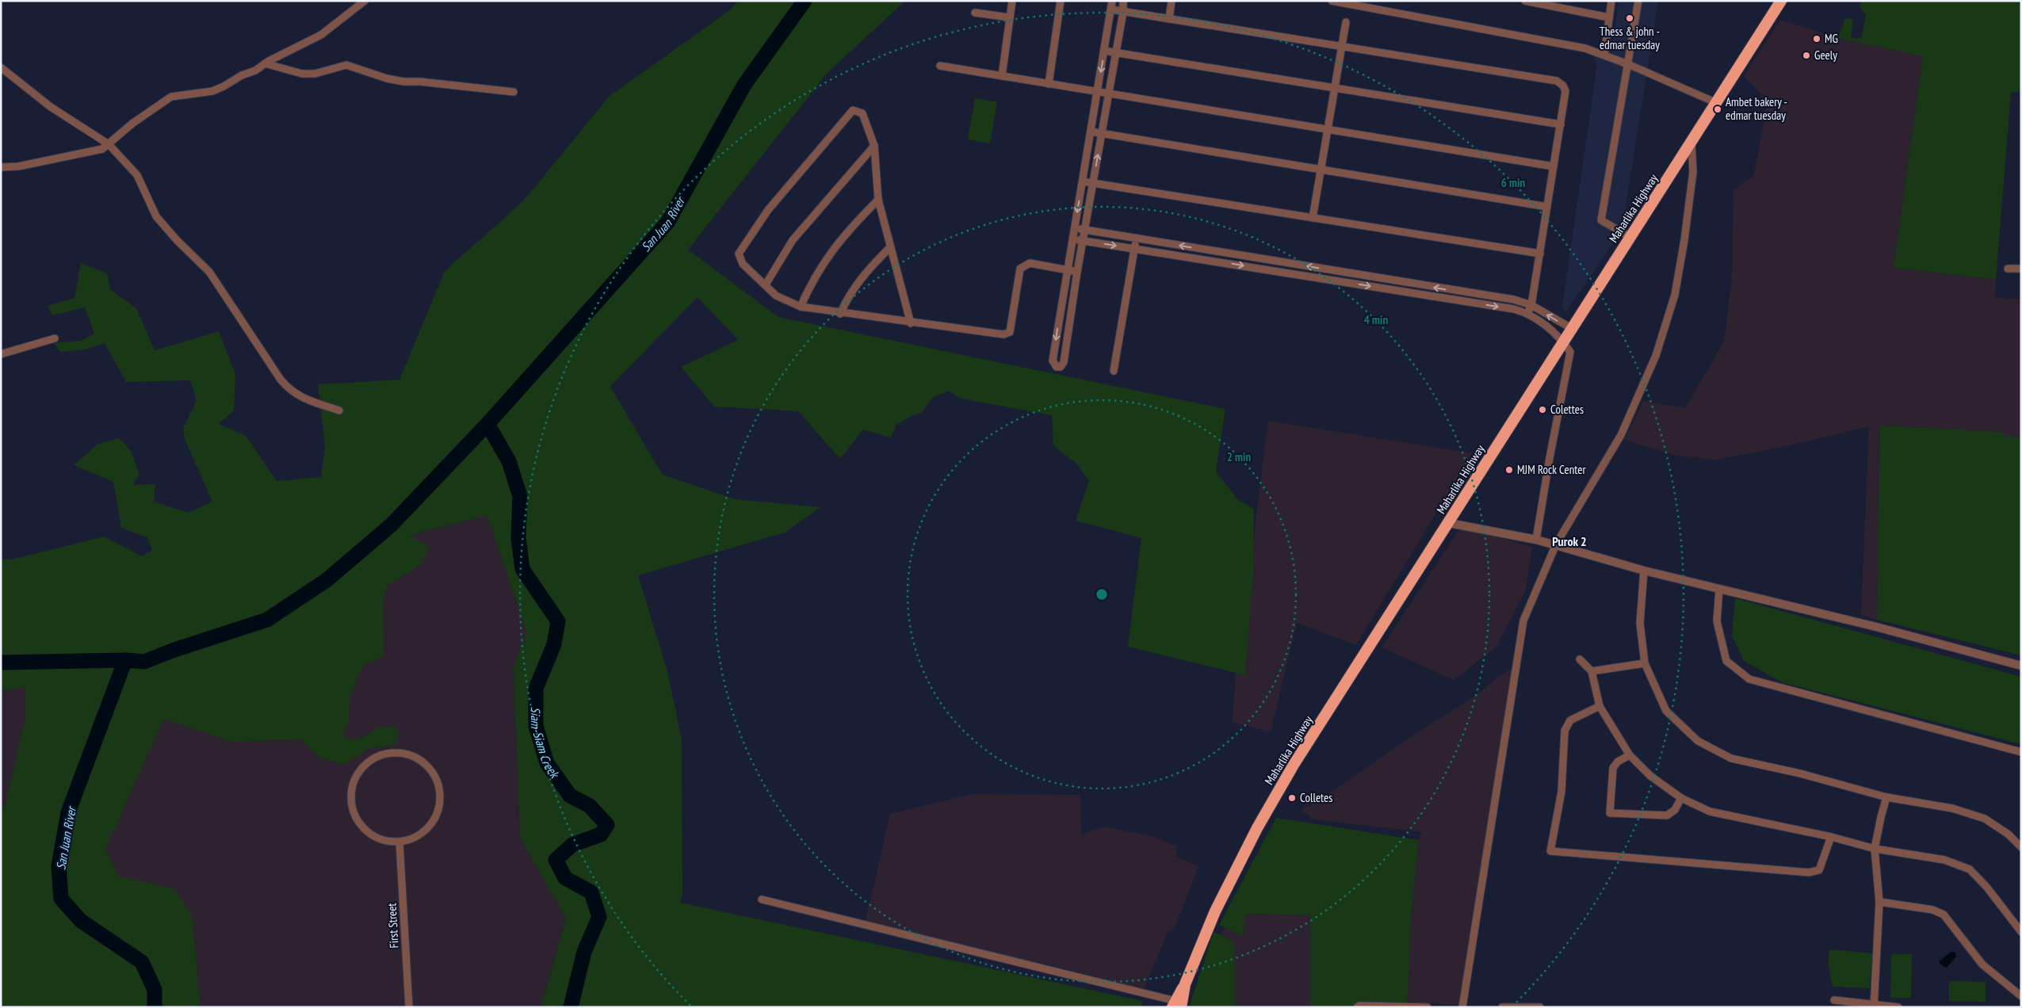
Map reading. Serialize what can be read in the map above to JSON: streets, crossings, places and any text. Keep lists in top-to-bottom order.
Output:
{
  "streets": {
    "highway": ["Maharlika Highway"],
    "street": ["First Street"]
  },
  "districts": ["Purok 2"],
  "water": ["San Juan River", "Siam-Siam Creek"],
  "places": [
    "Thess & john - edmar tuesday",
    "MG",
    "Geely",
    "Ambet bakery - edmar tuesday",
    "Colettes",
    "MJM Rock Center",
    "Colletes"
  ],
  "rings": ["6 min", "4 min", "2 min"]
}
